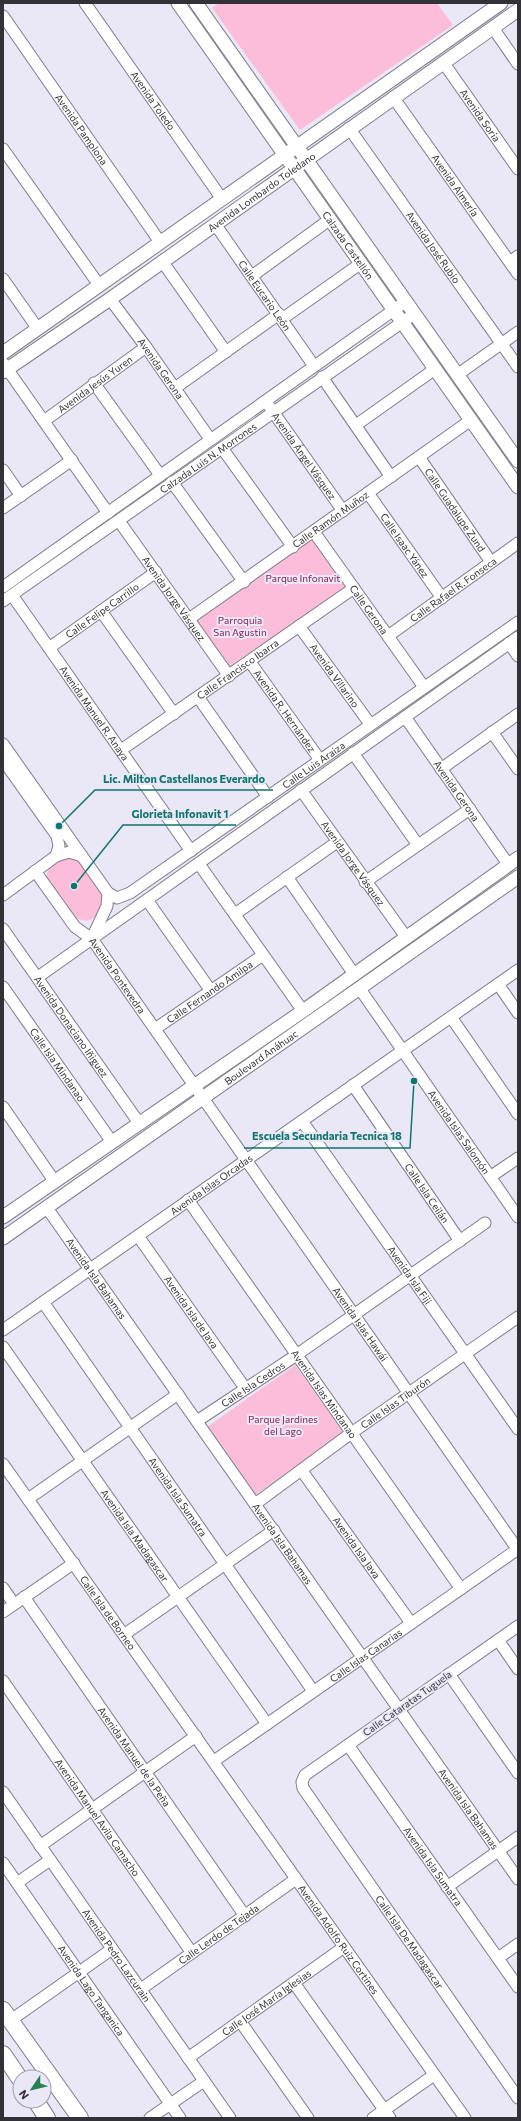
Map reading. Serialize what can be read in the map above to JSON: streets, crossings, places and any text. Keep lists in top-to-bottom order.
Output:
{
  "streets": {
    "main road": ["Avenida Lombardo Toledano", "Calzada Castellón", "Boulevard Anáhuac"],
    "street": [
      "Avenida Toledo",
      "Avenida Soria",
      "Avenida Pamplona",
      "Avenida Almería",
      "Avenida José Rubio",
      "Calle Eucario León",
      "Avenida Gerona",
      "Avenida Jesús Yuren",
      "Avenida Ángel Vásquez",
      "Calzada Luis N. Morrones",
      "Calle Guadalupe Zund",
      "Calle Ramón Muñoz",
      "Calle Isaac Yánez",
      "Calle Rafael R. Fonseca",
      "Avenida Jorge Vásquez",
      "Calle Felipe Carrillo",
      "Calle Gerona",
      "Calle Francisco Ibarra",
      "Avenida Villarino",
      "Avenida R. Hernández",
      "Avenida Manuel R. Anaya",
      "Calle Luis Araiza",
      "Avenida Pontevedra",
      "Calle Fernando Amilpa",
      "Avenida Donaciano Iñiguez",
      "Calle Isla Mindanao",
      "Avenida Islas Salomón",
      "Avenida Islas Orcadas",
      "Calle Isla Ceilán",
      "Avenida Isla Fiji",
      "Avenida Isla Bahamas",
      "Avenida Isla de Java",
      "Avenida Islas Hawái",
      "Calle Isla Cedros",
      "Avenida Islas Mindanao",
      "Calle Islas Tiburón",
      "Avenida Isla Sumatra",
      "Avenida Isla Madagascar",
      "Avenida Isla Java",
      "Calle Isla de Borneo",
      "Calle Islas Canarias",
      "Calle Cataratas Tuguela",
      "Avenida Manuel de la Peña",
      "Avenida Manuel Avila Camacho",
      "Calle Lerdo de Tejada",
      "Avenida Adolfo Ruiz Cortines",
      "Calle Isla De Madagascar",
      "Avenida Pedro Lazcurain",
      "Avenida Lago Tanganica",
      "Calle José María Iglesias"
    ]
  },
  "crossings": [
    ["Avenida Toledo", "Avenida Lombardo Toledano"],
    ["Avenida Soria", "Avenida Lombardo Toledano"],
    ["Avenida Pamplona", "Avenida Lombardo Toledano"],
    ["Avenida Almería", "Avenida Lombardo Toledano"],
    ["Avenida Lombardo Toledano", "Calzada Castellón"],
    ["Avenida Lombardo Toledano", "Avenida José Rubio"],
    ["Avenida Lombardo Toledano", "Calle Eucario León"],
    ["Avenida Lombardo Toledano", "Avenida Gerona"],
    ["Calzada Castellón", "Calzada Luis N. Morrones"],
    ["Calzada Castellón", "Calle Ramón Muñoz"],
    ["Calle Eucario León", "Calzada Luis N. Morrones"],
    ["Avenida Gerona", "Avenida Jesús Yuren"],
    ["Avenida Gerona", "Calzada Luis N. Morrones"],
    ["Avenida Gerona", "Calle Luis Araiza"],
    ["Avenida Gerona", "Boulevard Anáhuac"],
    ["Avenida Ángel Vásquez", "Calzada Luis N. Morrones"],
    ["Avenida Ángel Vásquez", "Calle Ramón Muñoz"],
    ["Calzada Luis N. Morrones", "Avenida Jorge Vásquez"],
    ["Calzada Luis N. Morrones", "Avenida Manuel R. Anaya"],
    ["Calle Guadalupe Zund", "Calle Ramón Muñoz"],
    ["Calle Guadalupe Zund", "Calle Rafael R. Fonseca"],
    ["Calle Ramón Muñoz", "Calle Isaac Yánez"],
    ["Calle Ramón Muñoz", "Avenida Jorge Vásquez"],
    ["Calle Ramón Muñoz", "Calle Gerona"],
    ["Calle Isaac Yánez", "Calle Rafael R. Fonseca"],
    ["Calle Rafael R. Fonseca", "Calle Gerona"],
    ["Avenida Jorge Vásquez", "Calle Felipe Carrillo"],
    ["Avenida Jorge Vásquez", "Calle Francisco Ibarra"],
    ["Avenida Jorge Vásquez", "Calle Luis Araiza"],
    ["Avenida Jorge Vásquez", "Boulevard Anáhuac"],
    ["Calle Felipe Carrillo", "Avenida Manuel R. Anaya"],
    ["Calle Gerona", "Calle Francisco Ibarra"],
    ["Calle Gerona", "Calle Luis Araiza"],
    ["Calle Francisco Ibarra", "Avenida Villarino"],
    ["Calle Francisco Ibarra", "Avenida R. Hernández"],
    ["Calle Francisco Ibarra", "Avenida Manuel R. Anaya"],
    ["Avenida Villarino", "Calle Luis Araiza"],
    ["Avenida R. Hernández", "Calle Luis Araiza"],
    ["Avenida Manuel R. Anaya", "Calle Luis Araiza"],
    ["Calle Luis Araiza", "Avenida Pontevedra"],
    ["Calle Luis Araiza", "Avenida Donaciano Iñiguez"],
    ["Avenida Pontevedra", "Calle Fernando Amilpa"],
    ["Avenida Pontevedra", "Boulevard Anáhuac"],
    ["Avenida Pontevedra", "Avenida Islas Hawái"],
    ["Avenida Donaciano Iñiguez", "Boulevard Anáhuac"],
    ["Boulevard Anáhuac", "Calle Isla Mindanao"],
    ["Boulevard Anáhuac", "Avenida Islas Salomón"],
    ["Boulevard Anáhuac", "Avenida Isla Bahamas"],
    ["Boulevard Anáhuac", "Avenida Islas Hawái"],
    ["Avenida Islas Salomón", "Avenida Islas Orcadas"],
    ["Avenida Islas Orcadas", "Calle Isla Ceilán"],
    ["Avenida Islas Orcadas", "Avenida Isla Fiji"],
    ["Avenida Islas Orcadas", "Avenida Isla Bahamas"],
    ["Avenida Islas Orcadas", "Avenida Isla de Java"],
    ["Avenida Islas Orcadas", "Avenida Islas Hawái"],
    ["Avenida Islas Orcadas", "Avenida Islas Mindanao"],
    ["Avenida Islas Orcadas", "Avenida Isla Sumatra"],
    ["Calle Isla Ceilán", "Calle Isla Cedros"],
    ["Avenida Isla Fiji", "Calle Isla Cedros"],
    ["Avenida Isla Fiji", "Calle Islas Tiburón"],
    ["Avenida Isla Bahamas", "Calle Isla Cedros"],
    ["Avenida Isla Bahamas", "Calle Islas Tiburón"],
    ["Avenida Isla Bahamas", "Calle Islas Canarias"],
    ["Avenida Isla Bahamas", "Calle Cataratas Tuguela"],
    ["Avenida Isla de Java", "Calle Isla Cedros"],
    ["Avenida Islas Hawái", "Calle Isla Cedros"],
    ["Avenida Islas Hawái", "Calle Islas Tiburón"],
    ["Avenida Islas Hawái", "Calle Islas Canarias"],
    ["Calle Isla Cedros", "Avenida Islas Mindanao"],
    ["Avenida Islas Mindanao", "Calle Islas Tiburón"],
    ["Avenida Islas Mindanao", "Calle Islas Canarias"],
    ["Calle Islas Tiburón", "Avenida Isla Java"],
    ["Avenida Isla Sumatra", "Calle Islas Canarias"],
    ["Avenida Isla Sumatra", "Calle Cataratas Tuguela"],
    ["Avenida Isla Madagascar", "Calle Islas Canarias"],
    ["Avenida Isla Java", "Calle Islas Canarias"],
    ["Calle Isla de Borneo", "Calle Islas Canarias"],
    ["Calle Isla de Borneo", "Avenida Adolfo Ruiz Cortines"],
    ["Calle Islas Canarias", "Avenida Adolfo Ruiz Cortines"],
    ["Calle Cataratas Tuguela", "Calle Isla De Madagascar"],
    ["Avenida Manuel de la Peña", "Calle Lerdo de Tejada"],
    ["Avenida Manuel Avila Camacho", "Calle Lerdo de Tejada"],
    ["Calle Lerdo de Tejada", "Avenida Adolfo Ruiz Cortines"],
    ["Calle Lerdo de Tejada", "Avenida Pedro Lazcurain"],
    ["Avenida Adolfo Ruiz Cortines", "Calle José María Iglesias"],
    ["Avenida Pedro Lazcurain", "Calle José María Iglesias"]
  ],
  "parks": ["Parque Infonavit", "Parroquia San Agustin", "Parque Jardines del Lago"],
  "places": ["Lic. Milton Castellanos Everardo", "Glorieta Infonavit 1", "Escuela Secundaria Tecnica 18"],
  "north": "bottom left"
}
